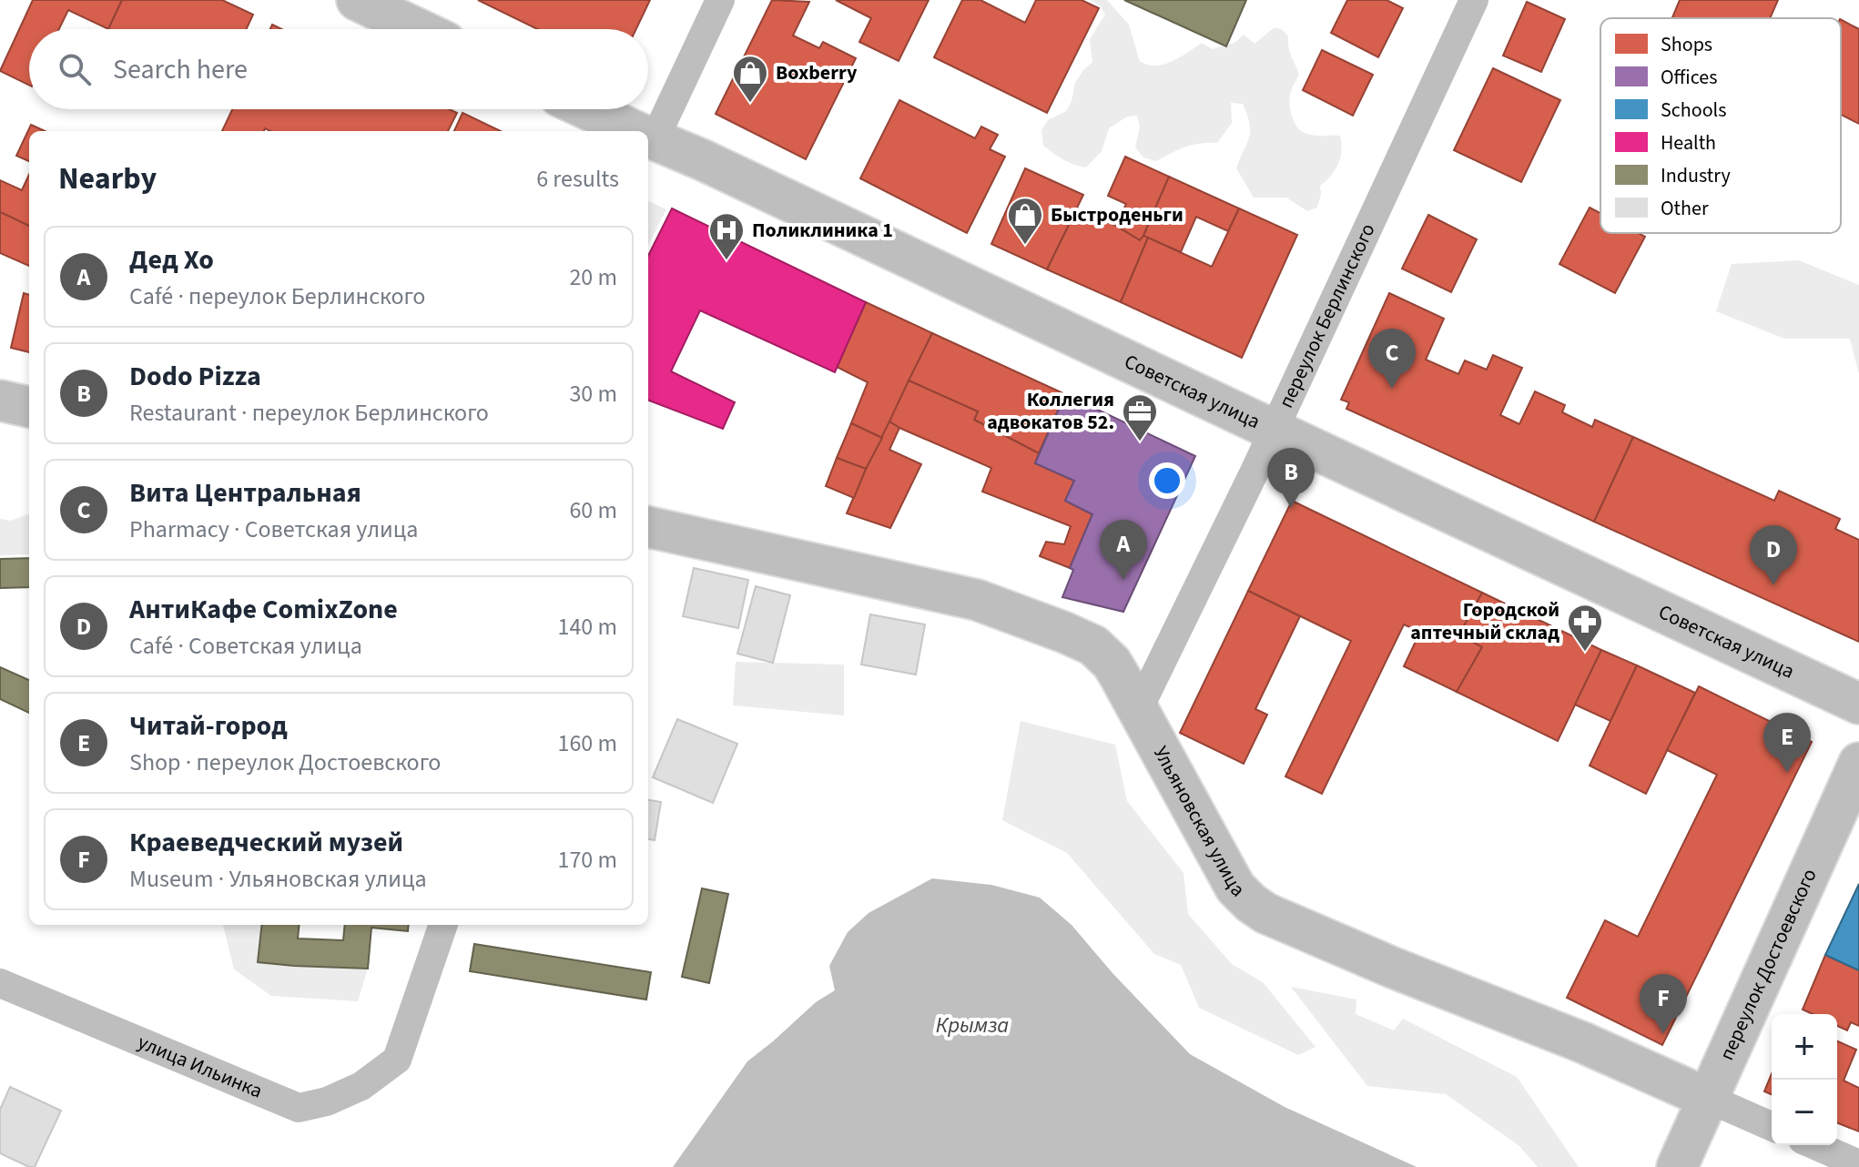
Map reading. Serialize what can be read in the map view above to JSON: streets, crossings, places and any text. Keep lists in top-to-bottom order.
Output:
{
  "streets": {
    "main road": ["Советская улица", "Ульяновская улица", "переулок Достоевского"],
    "street": ["переулок Берлинского", "улица Ильинка"]
  },
  "crossings": [
    ["переулок Берлинского", "Советская улица"],
    ["переулок Берлинского", "Ульяновская улица"],
    ["Ульяновская улица", "переулок Достоевского"]
  ],
  "water": ["Крымза"],
  "places": {
    "shop": ["Boxberry", "Быстроденьги"],
    "hospital": ["Поликлиника 1"],
    "office": ["Коллегия адвокатов 52."],
    "pharmacy": ["Городской аптечный склад"]
  },
  "legend": [
    "Shops",
    "Offices",
    "Schools",
    "Health",
    "Industry",
    "Other"
  ],
  "page": {
    "search": "Search here",
    "heading": ["Nearby", "6 results"],
    "list": [
      {
        "mark": "A",
        "name": "Дед Хо",
        "note": "Café · переулок Берлинского",
        "value": "20 m"
      },
      {
        "mark": "B",
        "name": "Dodo Pizza",
        "note": "Restaurant · переулок Берлинского",
        "value": "30 m"
      },
      {
        "mark": "C",
        "name": "Вита Центральная",
        "note": "Pharmacy · Советская улица",
        "value": "60 m"
      },
      {
        "mark": "D",
        "name": "АнтиКафе ComixZone",
        "note": "Café · Советская улица",
        "value": "140 m"
      },
      {
        "mark": "E",
        "name": "Читай-город",
        "note": "Shop · переулок Достоевского",
        "value": "160 m"
      },
      {
        "mark": "F",
        "name": "Краеведческий музей",
        "note": "Museum · Ульяновская улица",
        "value": "170 m"
      }
    ],
    "pins": [
      "C",
      "B",
      "A",
      "D",
      "E",
      "F"
    ],
    "map_buttons": ["+", "−"]
  }
}
